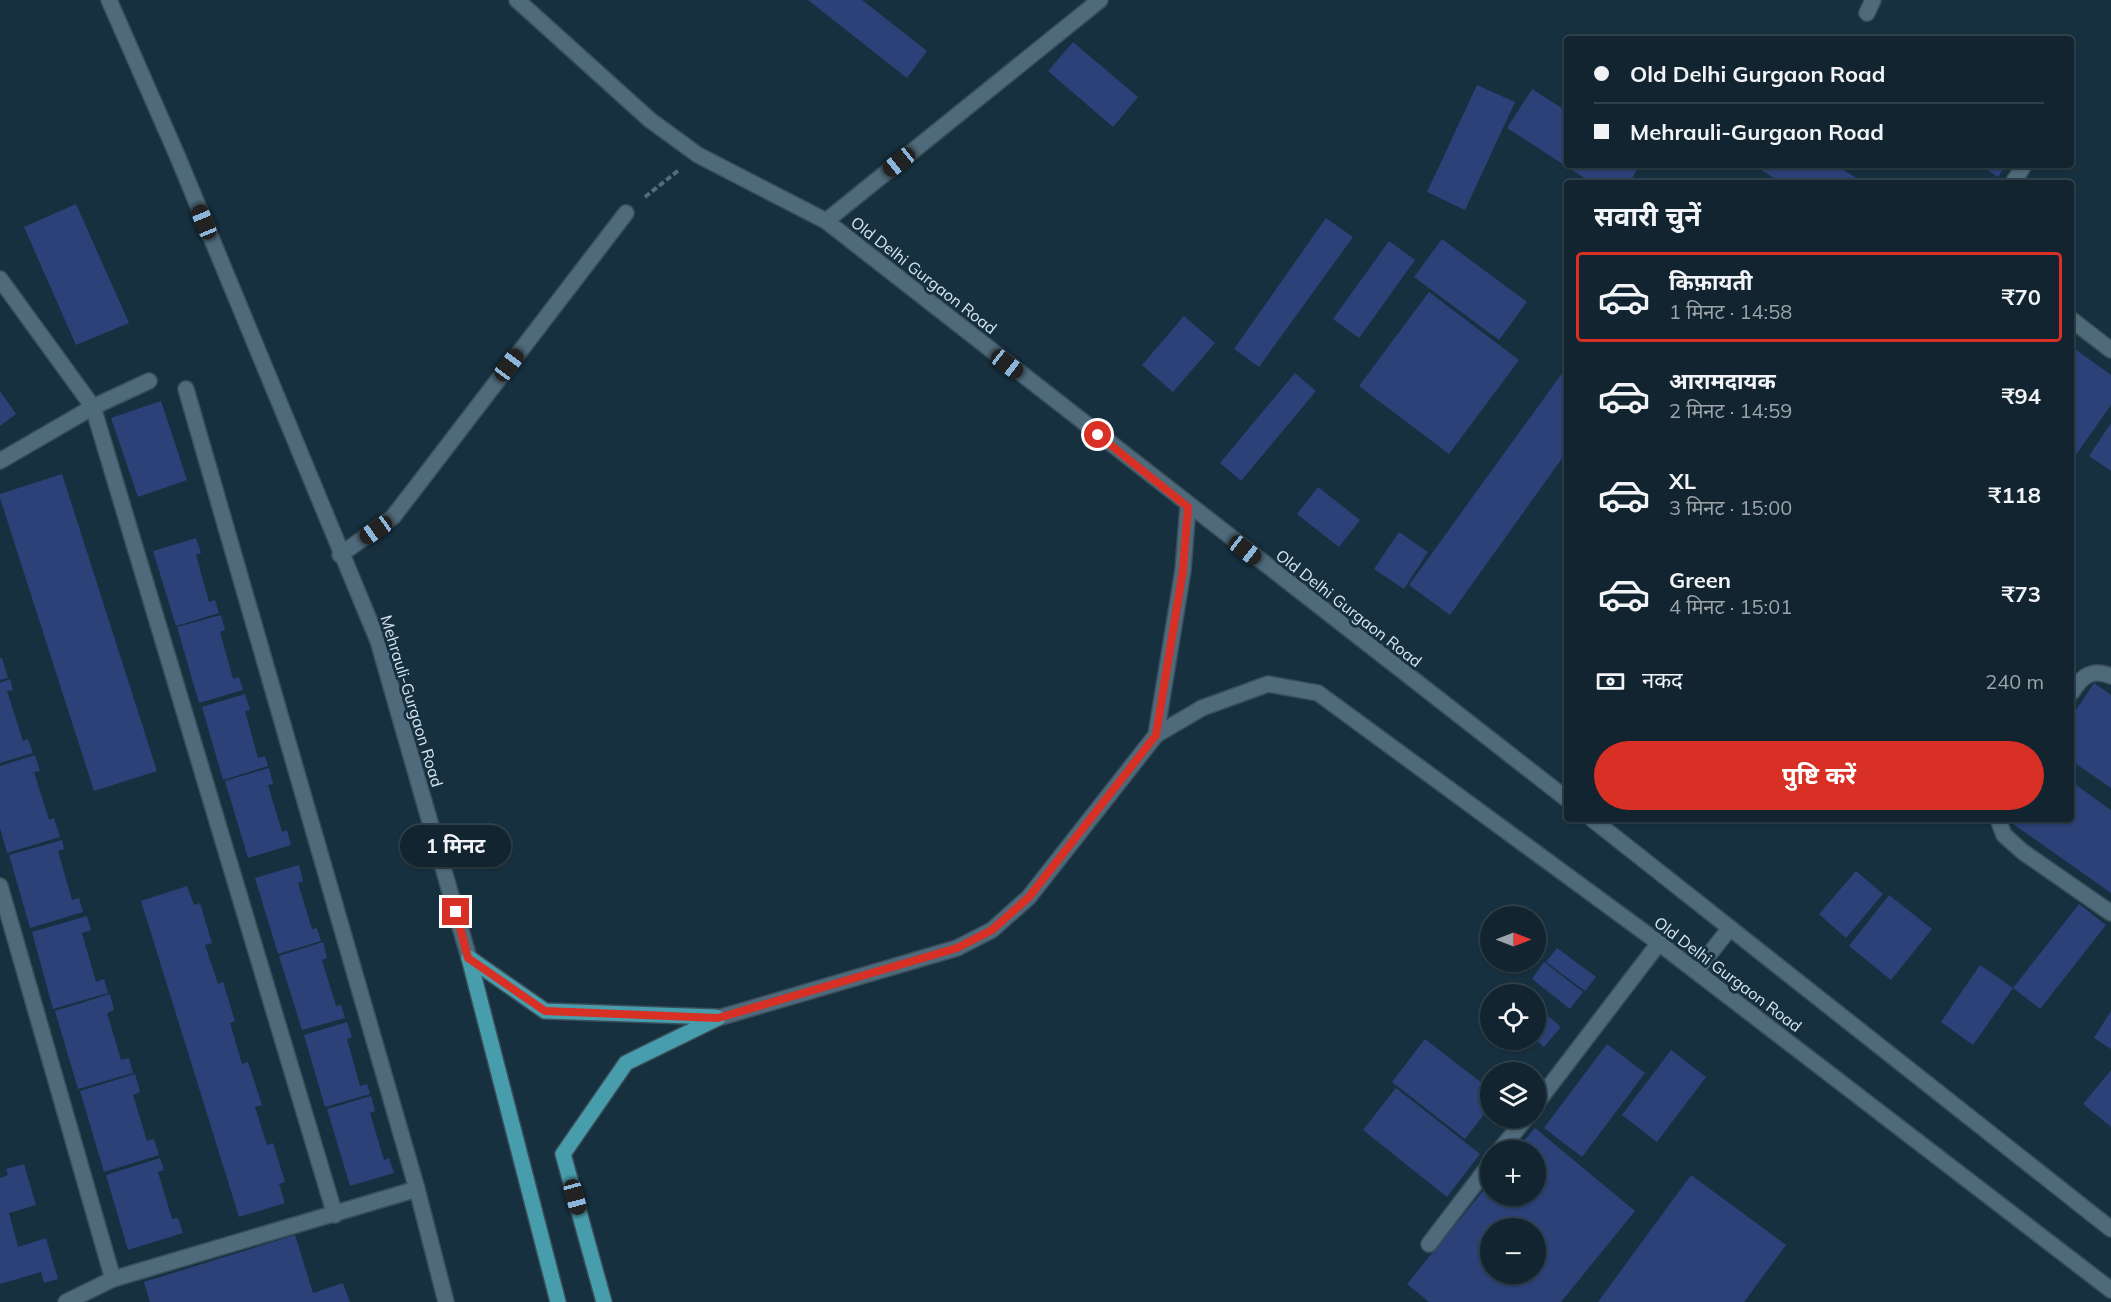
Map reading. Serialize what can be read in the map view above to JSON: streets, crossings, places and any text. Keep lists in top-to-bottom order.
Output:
{
  "streets": {
    "main road": ["Old Delhi Gurgaon Road", "Mehrauli-Gurgaon Road"]
  },
  "north": "right",
  "page": {
    "banner": ["Old Delhi Gurgaon Road", "Mehrauli-Gurgaon Road"],
    "heading": "सवारी चुनें",
    "list": [
      {
        "name": "किफ़ायती",
        "note": "1 मिनट · 14:58",
        "value": "₹70"
      },
      {
        "name": "आरामदायक",
        "note": "2 मिनट · 14:59",
        "value": "₹94"
      },
      {
        "name": "XL",
        "note": "3 मिनट · 15:00",
        "value": "₹118"
      },
      {
        "name": "Green",
        "note": "4 मिनट · 15:01",
        "value": "₹73"
      }
    ],
    "pay": ["नकद", "240 m"],
    "buttons": "पुष्टि करें",
    "bubble": "1 मिनट",
    "map_buttons": ["+", "−"]
  }
}
